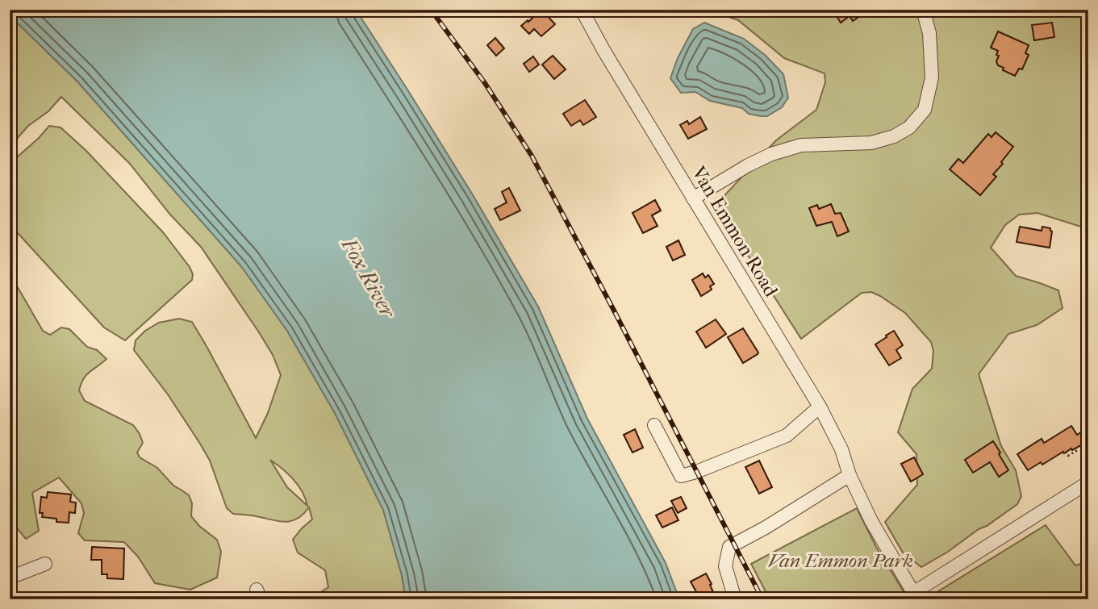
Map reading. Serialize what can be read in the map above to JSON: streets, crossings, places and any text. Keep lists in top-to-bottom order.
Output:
{
  "streets": {
    "street": ["Van Emmon Road"]
  },
  "water": ["Fox River"],
  "parks": ["Van Emmon Park"]
}
